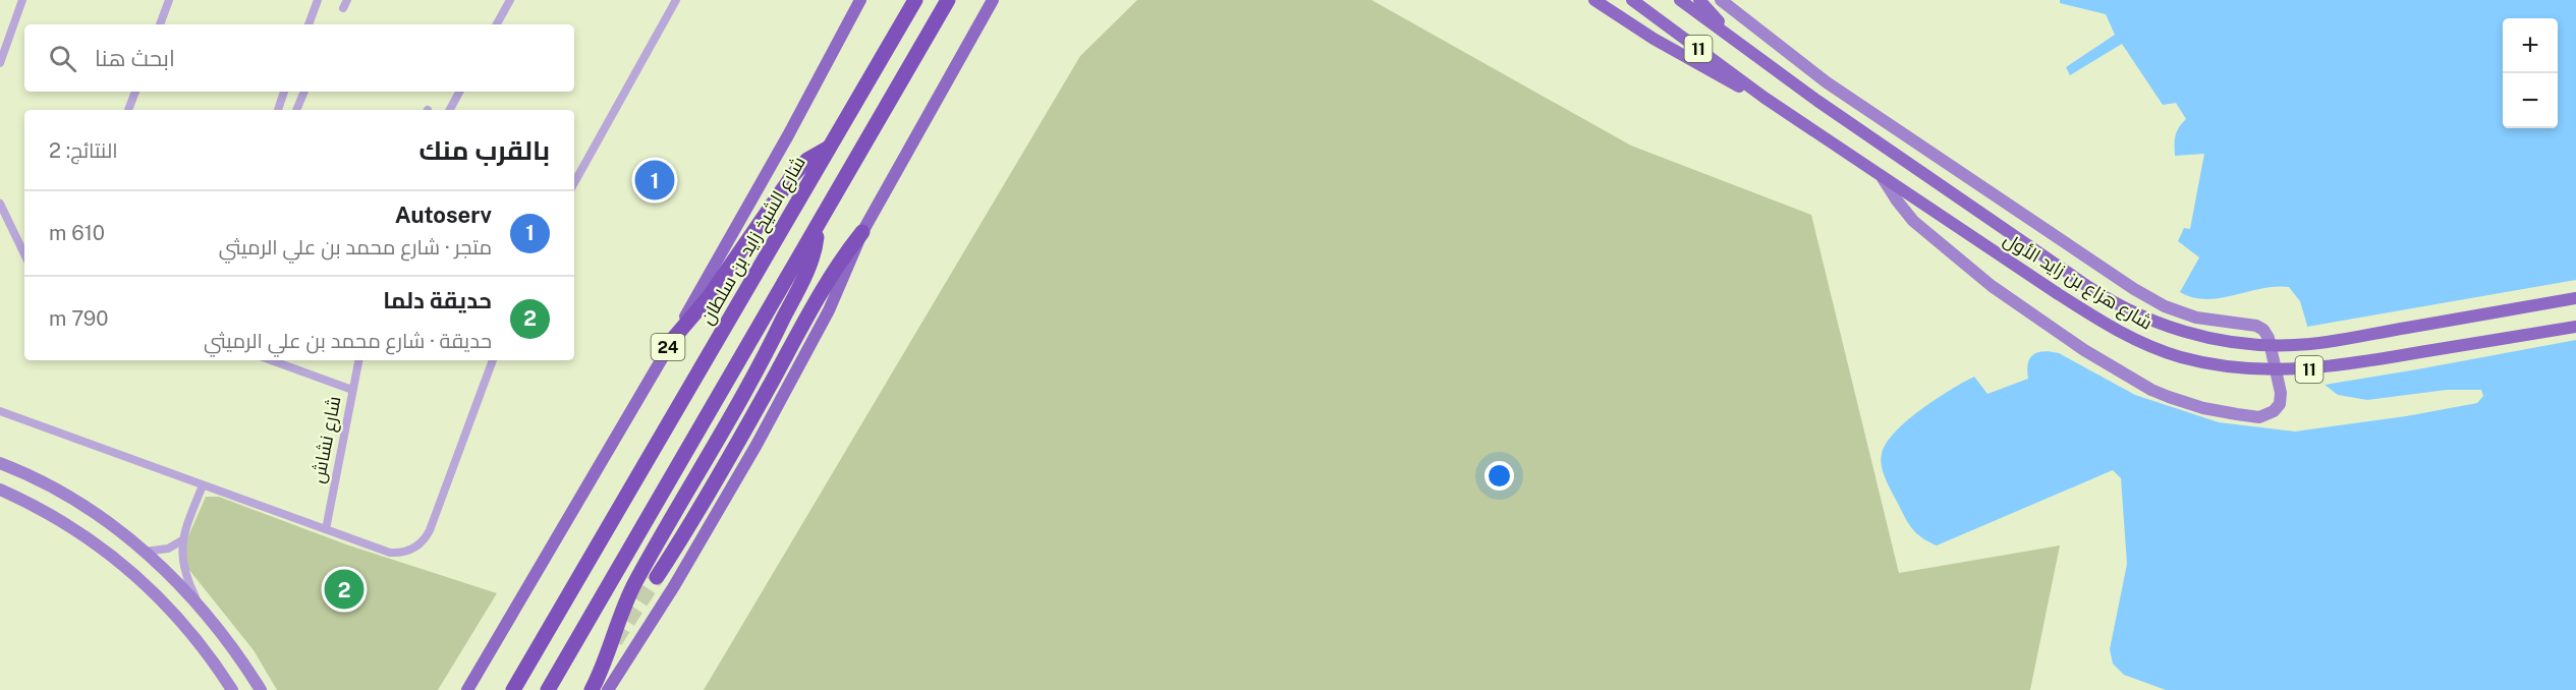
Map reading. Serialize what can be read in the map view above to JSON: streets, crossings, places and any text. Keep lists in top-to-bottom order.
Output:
{
  "streets": {
    "highway": ["شارع الشيخ زايد بن سلطان", "24"],
    "main road": ["11", "شارع هزاع بن زايد الأول"],
    "street": ["شارع نشاش"]
  },
  "page": {
    "map_buttons": ["+", "−"],
    "search": "ابحث هنا",
    "heading": ["بالقرب منك", "النتائج: 2"],
    "pins": ["1", "2"],
    "list": [
      {
        "mark": "1",
        "name": "Autoserv",
        "note": "متجر · شارع محمد بن علي الرميثي",
        "value": "610 m"
      },
      {
        "mark": "2",
        "name": "حديقة دلما",
        "note": "حديقة · شارع محمد بن علي الرميثي",
        "value": "790 m"
      }
    ]
  }
}
